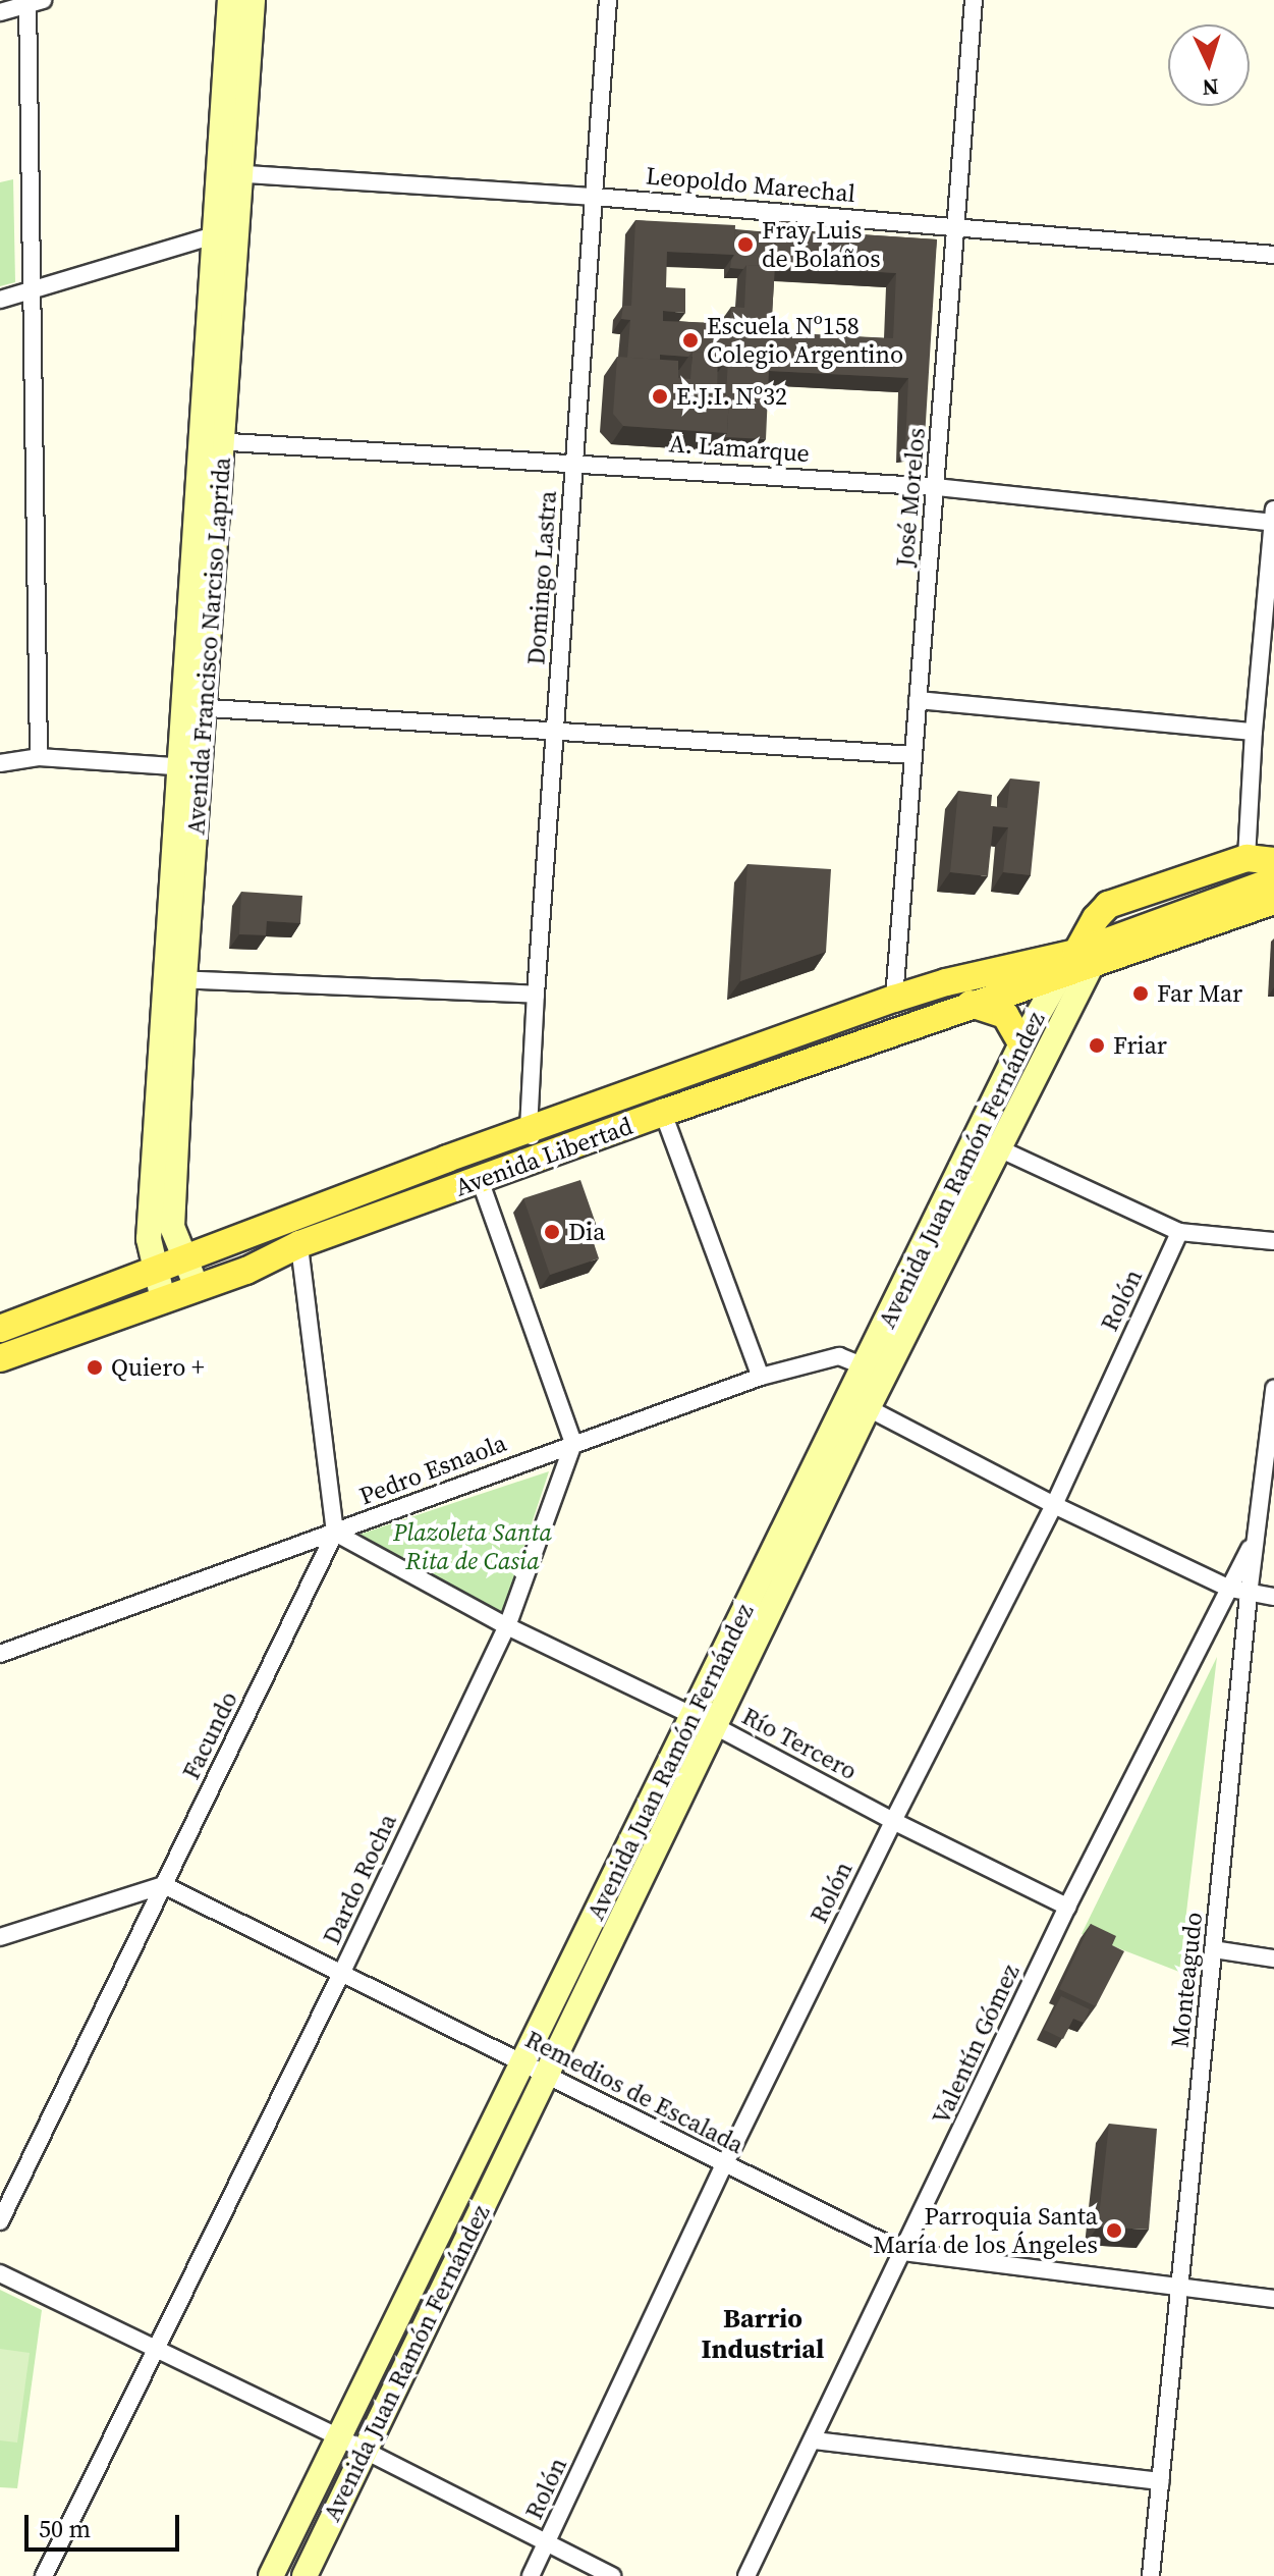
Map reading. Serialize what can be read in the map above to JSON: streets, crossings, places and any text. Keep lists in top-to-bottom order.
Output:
{
  "streets": {
    "main road": ["Avenida Francisco Narciso Laprida", "Avenida Libertad", "Avenida Juan Ramón Fernández"],
    "street": [
      "Leopoldo Marechal",
      "A. Lamarque",
      "José Morelos",
      "Domingo Lastra",
      "Rolón",
      "Pedro Esnaola",
      "Facundo",
      "Río Tercero",
      "Dardo Rocha",
      "Monteagudo",
      "Valentín Gómez",
      "Remedios de Escalada"
    ]
  },
  "crossings": [
    ["Leopoldo Marechal", "José Morelos"],
    ["Leopoldo Marechal", "Domingo Lastra"],
    ["Leopoldo Marechal", "Avenida Francisco Narciso Laprida"],
    ["A. Lamarque", "José Morelos"],
    ["A. Lamarque", "Domingo Lastra"],
    ["A. Lamarque", "Avenida Francisco Narciso Laprida"],
    ["José Morelos", "Avenida Libertad"],
    ["Domingo Lastra", "Avenida Libertad"],
    ["Avenida Francisco Narciso Laprida", "Avenida Libertad"],
    ["Avenida Libertad", "Avenida Juan Ramón Fernández"],
    ["Avenida Juan Ramón Fernández", "Pedro Esnaola"],
    ["Avenida Juan Ramón Fernández", "Río Tercero"],
    ["Avenida Juan Ramón Fernández", "Remedios de Escalada"],
    ["Rolón", "Río Tercero"],
    ["Rolón", "Remedios de Escalada"],
    ["Pedro Esnaola", "Facundo"],
    ["Pedro Esnaola", "Río Tercero"],
    ["Pedro Esnaola", "Dardo Rocha"],
    ["Facundo", "Río Tercero"],
    ["Facundo", "Remedios de Escalada"],
    ["Río Tercero", "Dardo Rocha"],
    ["Río Tercero", "Valentín Gómez"],
    ["Dardo Rocha", "Remedios de Escalada"],
    ["Monteagudo", "Valentín Gómez"],
    ["Monteagudo", "Remedios de Escalada"],
    ["Valentín Gómez", "Remedios de Escalada"]
  ],
  "districts": ["Barrio Industrial"],
  "parks": ["Plazoleta Santa Rita de Casia"],
  "places": [
    "Fray Luis de Bolaños",
    "Escuela Nº158 Colegio Argentino",
    "E.J.I. Nº32",
    "Far Mar",
    "Friar",
    "Dia",
    "Quiero +",
    "Parroquia Santa María de los Ángeles"
  ],
  "scale_bar": "50 m",
  "north": "bottom"
}
